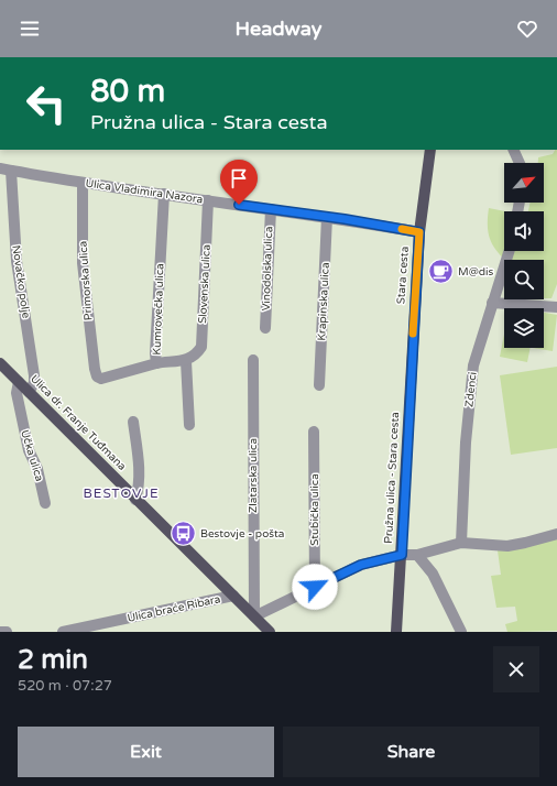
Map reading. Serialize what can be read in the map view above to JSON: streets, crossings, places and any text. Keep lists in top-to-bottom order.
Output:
{
  "streets": {
    "main road": ["Stara cesta", "Ulica dr. Franje Tuđmana", "Pružna ulica - Stara cesta"],
    "street": [
      "Ulica Vladimira Nazora",
      "Vinodolska ulica",
      "Primorska ulica",
      "Novačko polje",
      "Slovenska ulica",
      "Krapinska ulica",
      "Kumrovečka ulica",
      "Zdenci",
      "Učka ulica",
      "Zlatarska ulica",
      "Stubička ulica",
      "Ulica braće Ribara"
    ]
  },
  "crossings": [
    ["Ulica Vladimira Nazora", "Vinodolska ulica"],
    ["Ulica Vladimira Nazora", "Stara cesta"],
    ["Ulica Vladimira Nazora", "Primorska ulica"],
    ["Ulica Vladimira Nazora", "Novačko polje"],
    ["Ulica Vladimira Nazora", "Slovenska ulica"],
    ["Ulica Vladimira Nazora", "Krapinska ulica"],
    ["Ulica Vladimira Nazora", "Kumrovečka ulica"],
    ["Stara cesta", "Pružna ulica - Stara cesta"],
    ["Primorska ulica", "Kumrovečka ulica"],
    ["Novačko polje", "Ulica dr. Franje Tuđmana"],
    ["Ulica dr. Franje Tuđmana", "Učka ulica"],
    ["Ulica dr. Franje Tuđmana", "Zlatarska ulica"],
    ["Ulica dr. Franje Tuđmana", "Ulica braće Ribara"]
  ],
  "districts": ["BESTOVJE"],
  "places": {
    "cafe": ["M@dis"],
    "bus stop": ["Bestovje - pošta"]
  },
  "north": "top right",
  "page": {
    "header": "Headway",
    "turn": ["80 m", "Pružna ulica - Stara cesta"],
    "heading": ["2 min", "520 m · 07:27"],
    "buttons": ["Exit", "Share"]
  }
}
